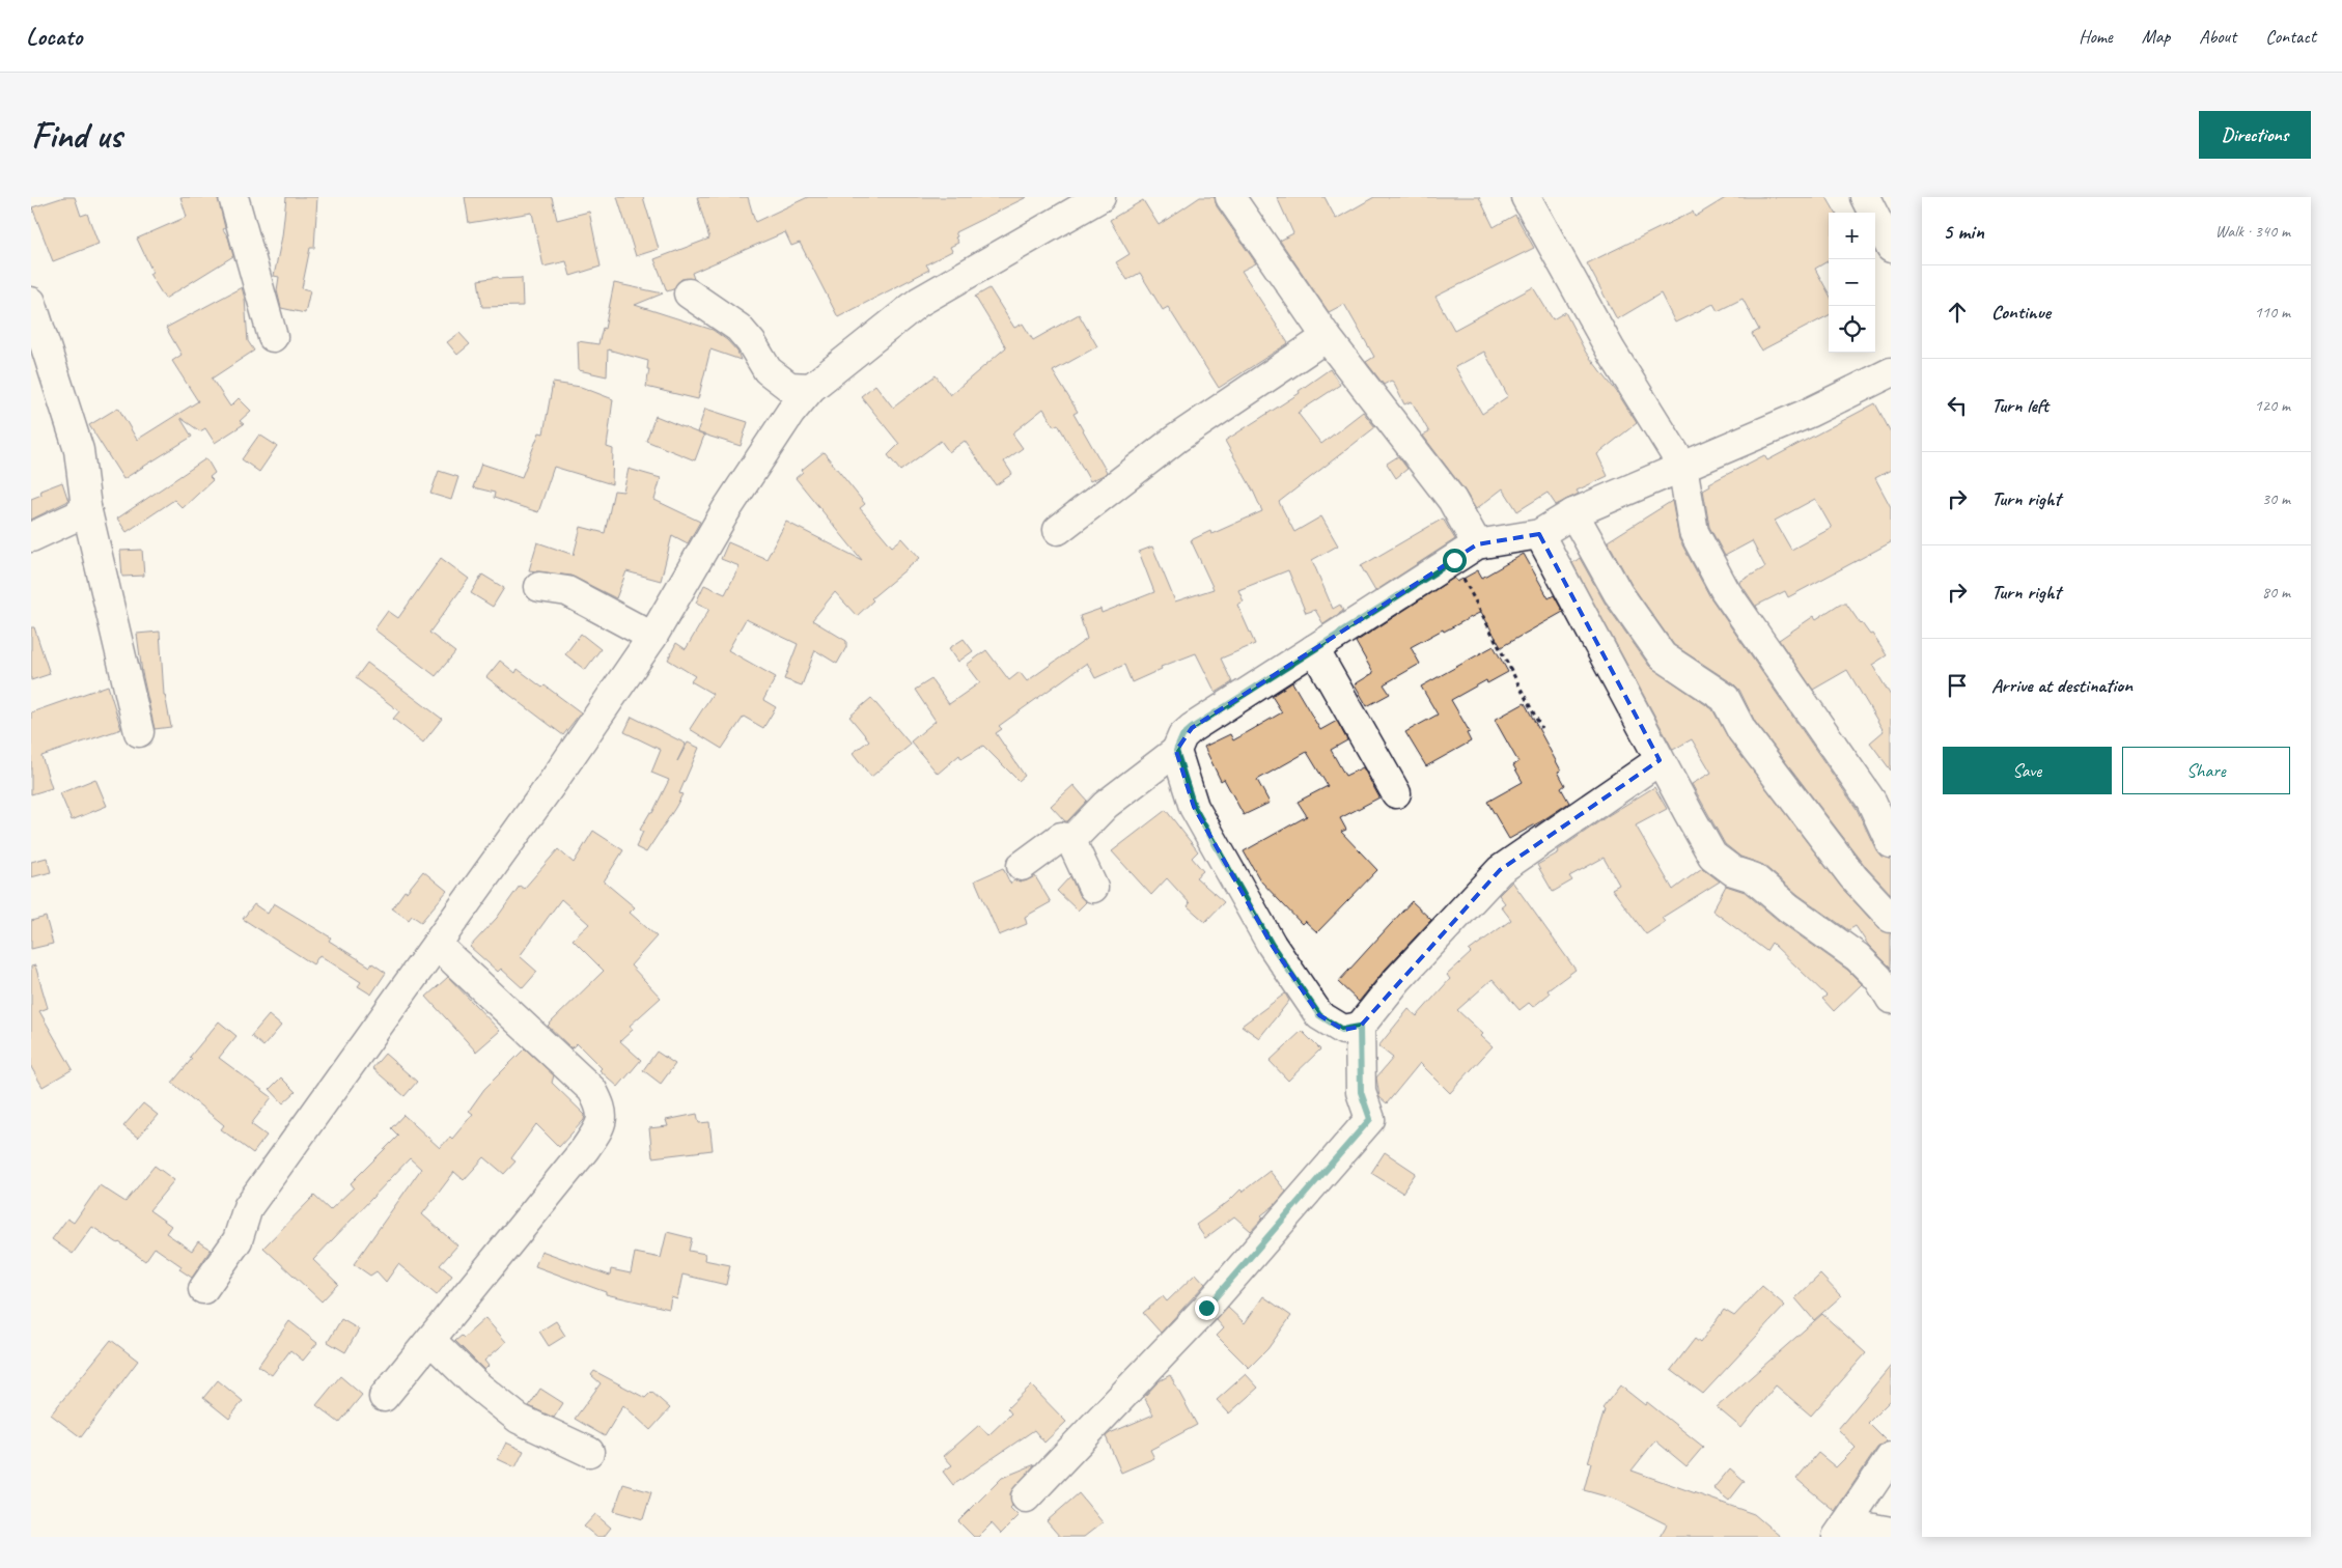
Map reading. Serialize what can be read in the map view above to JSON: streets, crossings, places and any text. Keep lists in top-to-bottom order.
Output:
{
  "page": {
    "header": "Locato",
    "nav": [
      "Home",
      "Map",
      "About",
      "Contact"
    ],
    "buttons": [
      "Directions",
      ["Save", "Share"]
    ],
    "title": "Find us",
    "heading": ["5 min", "Walk · 340 m"],
    "map_buttons": ["+", "−"],
    "list": [
      ["Continue", "110 m"],
      ["Turn left", "120 m"],
      ["Turn right", "30 m"],
      ["Turn right", "80 m"],
      "Arrive at destination"
    ]
  }
}
